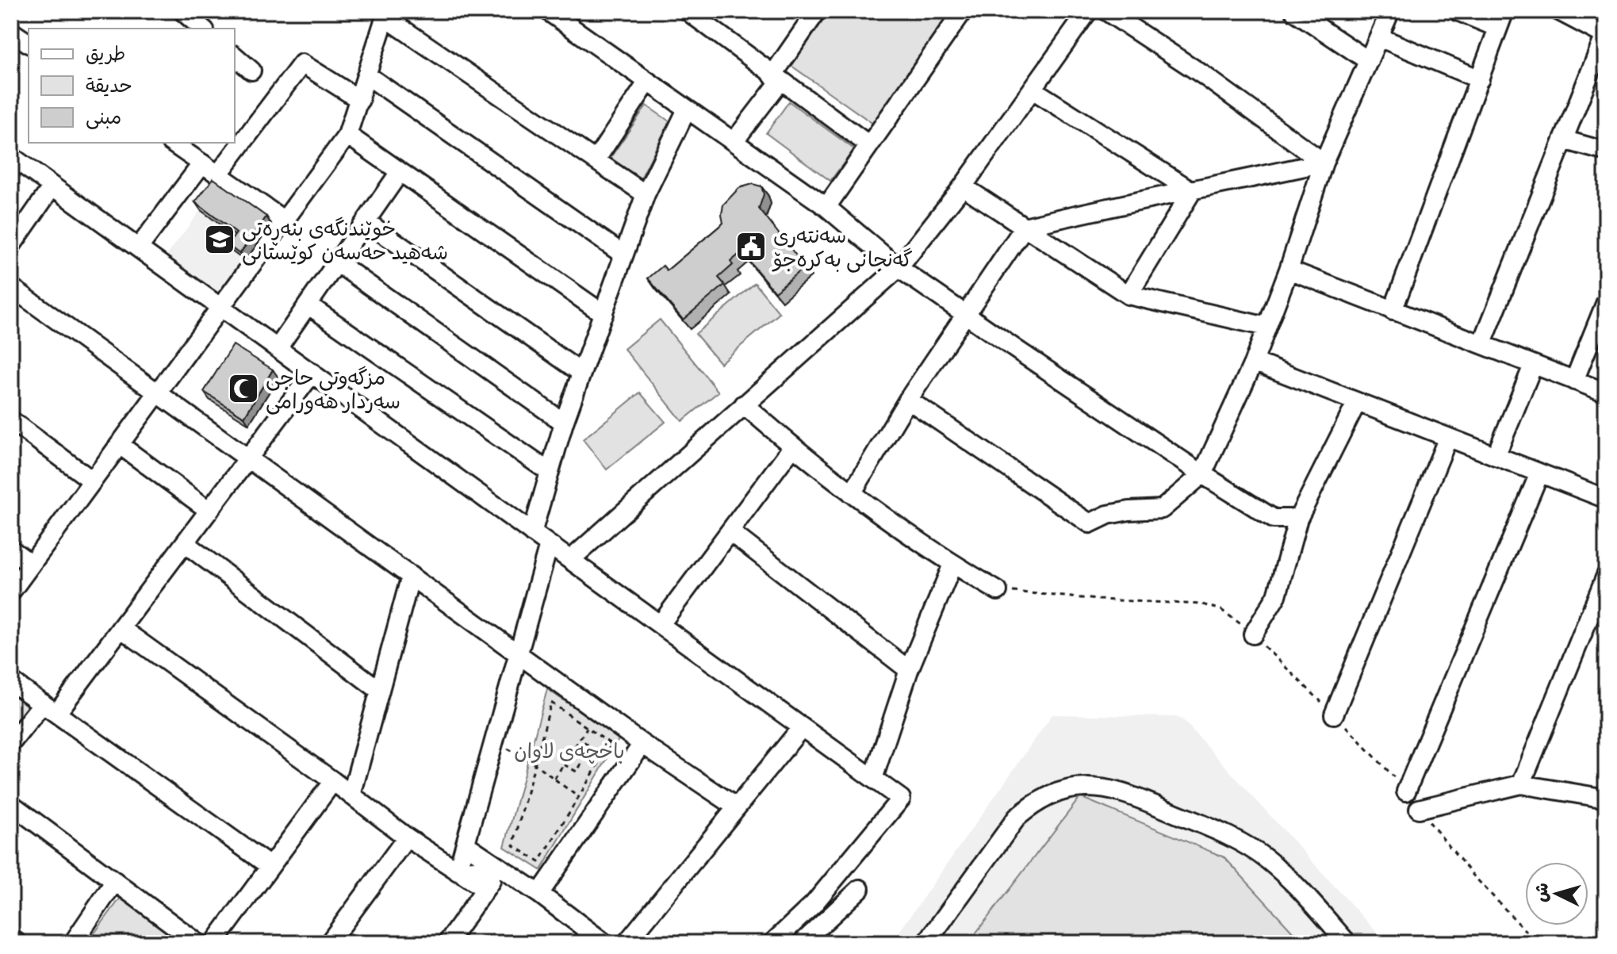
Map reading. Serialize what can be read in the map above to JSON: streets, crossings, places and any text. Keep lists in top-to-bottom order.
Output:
{
  "parks": ["باخچەی لاوان"],
  "places": {
    "school or university": ["خوێندنگەی بنەڕەتی شەهید حەسەن کوێستانی"],
    "public building": ["سەنتەری گەنجانی بەکرەجۆ"],
    "mosque": ["مزگەوتی حاجی سەردار هەورامی"]
  },
  "legend": ["طريق", "حديقة", "مبنى"],
  "north": "left"
}
